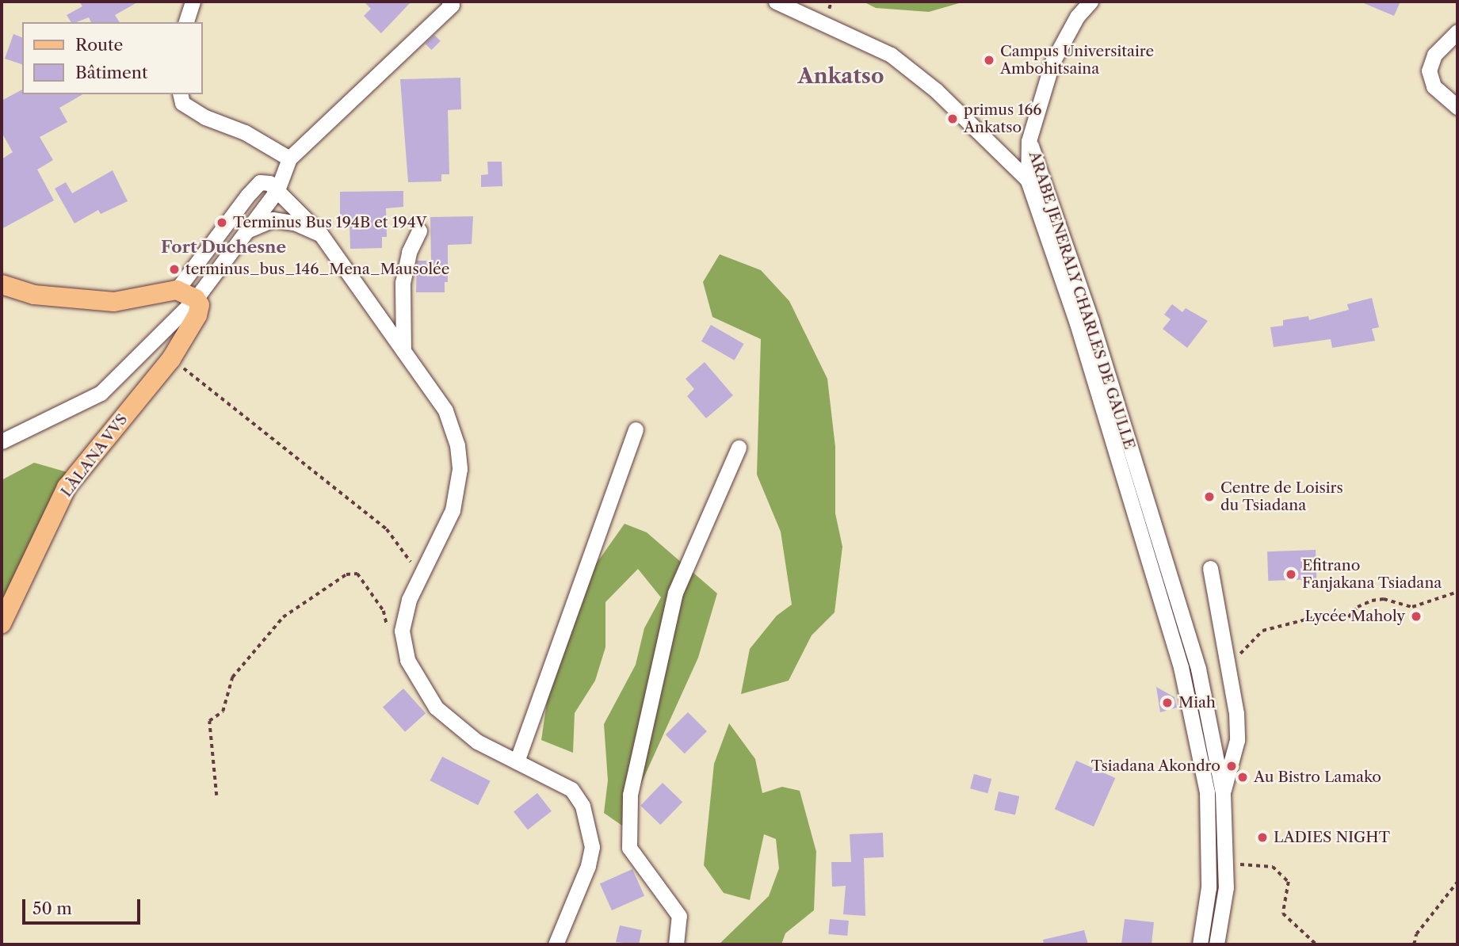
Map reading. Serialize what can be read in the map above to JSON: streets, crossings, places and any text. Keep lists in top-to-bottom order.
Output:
{
  "streets": {
    "main road": ["LÀLANA VVS"],
    "street": ["ARABE JENERALY CHARLES DE GAULLE"]
  },
  "districts": ["Ankatso", "Fort Duchesne"],
  "places": [
    "Campus Universitaire Ambohitsaina",
    "primus 166 Ankatso",
    "Terminus Bus 194B et 194V",
    "terminus_bus_146_Mena_Mausolée",
    "Centre de Loisirs du Tsiadana",
    "Efitrano Fanjakana Tsiadana",
    "Lycée Maholy",
    "Miah",
    "Tsiadana Akondro",
    "Au Bistro Lamako",
    "LADIES NIGHT"
  ],
  "legend": ["Route", "Bâtiment"],
  "scale_bar": "50 m"
}
